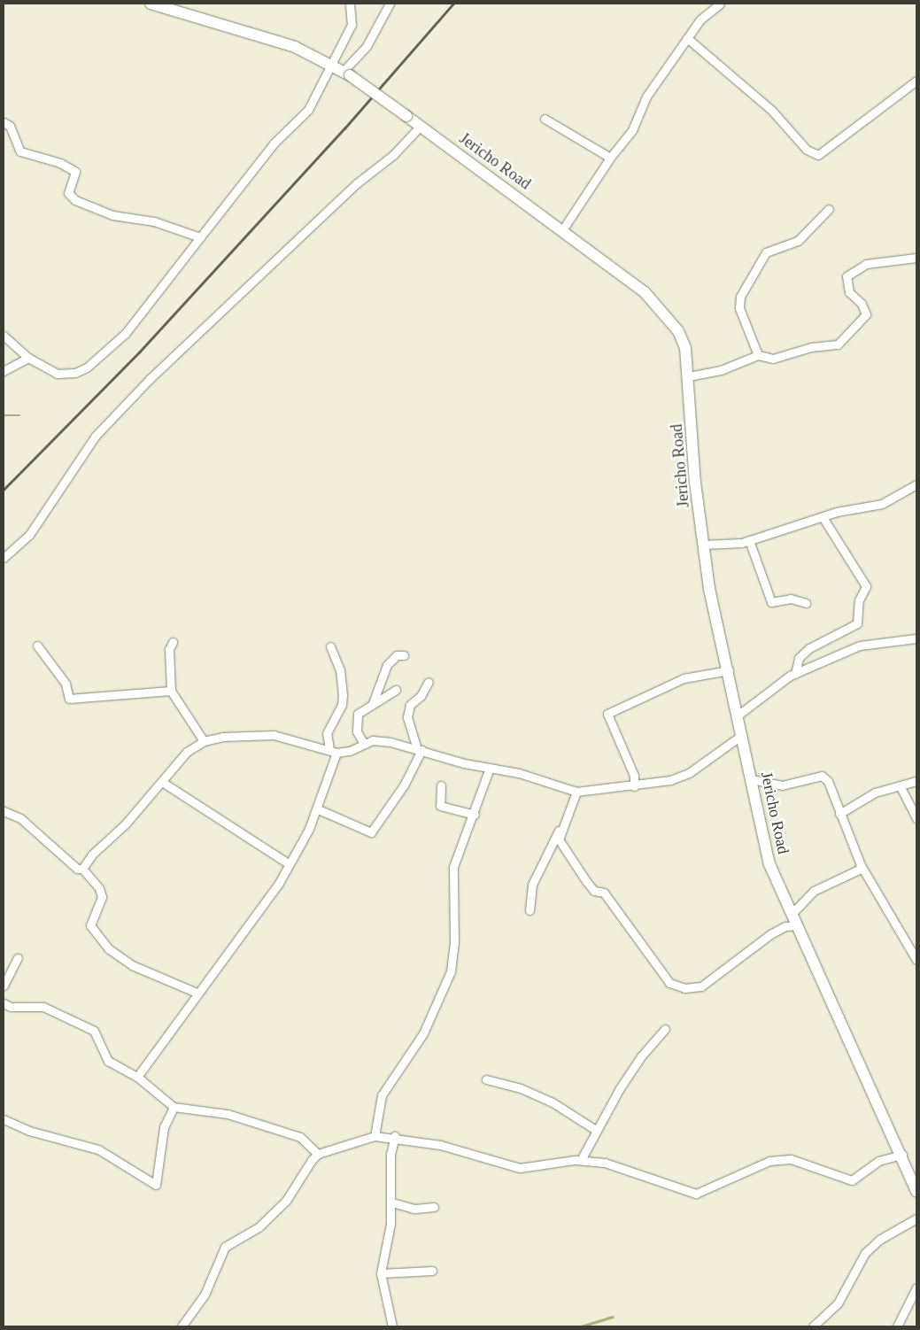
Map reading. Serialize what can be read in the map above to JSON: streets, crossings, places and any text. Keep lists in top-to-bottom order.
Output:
{
  "streets": {
    "street": ["Jericho Road"]
  }
}
